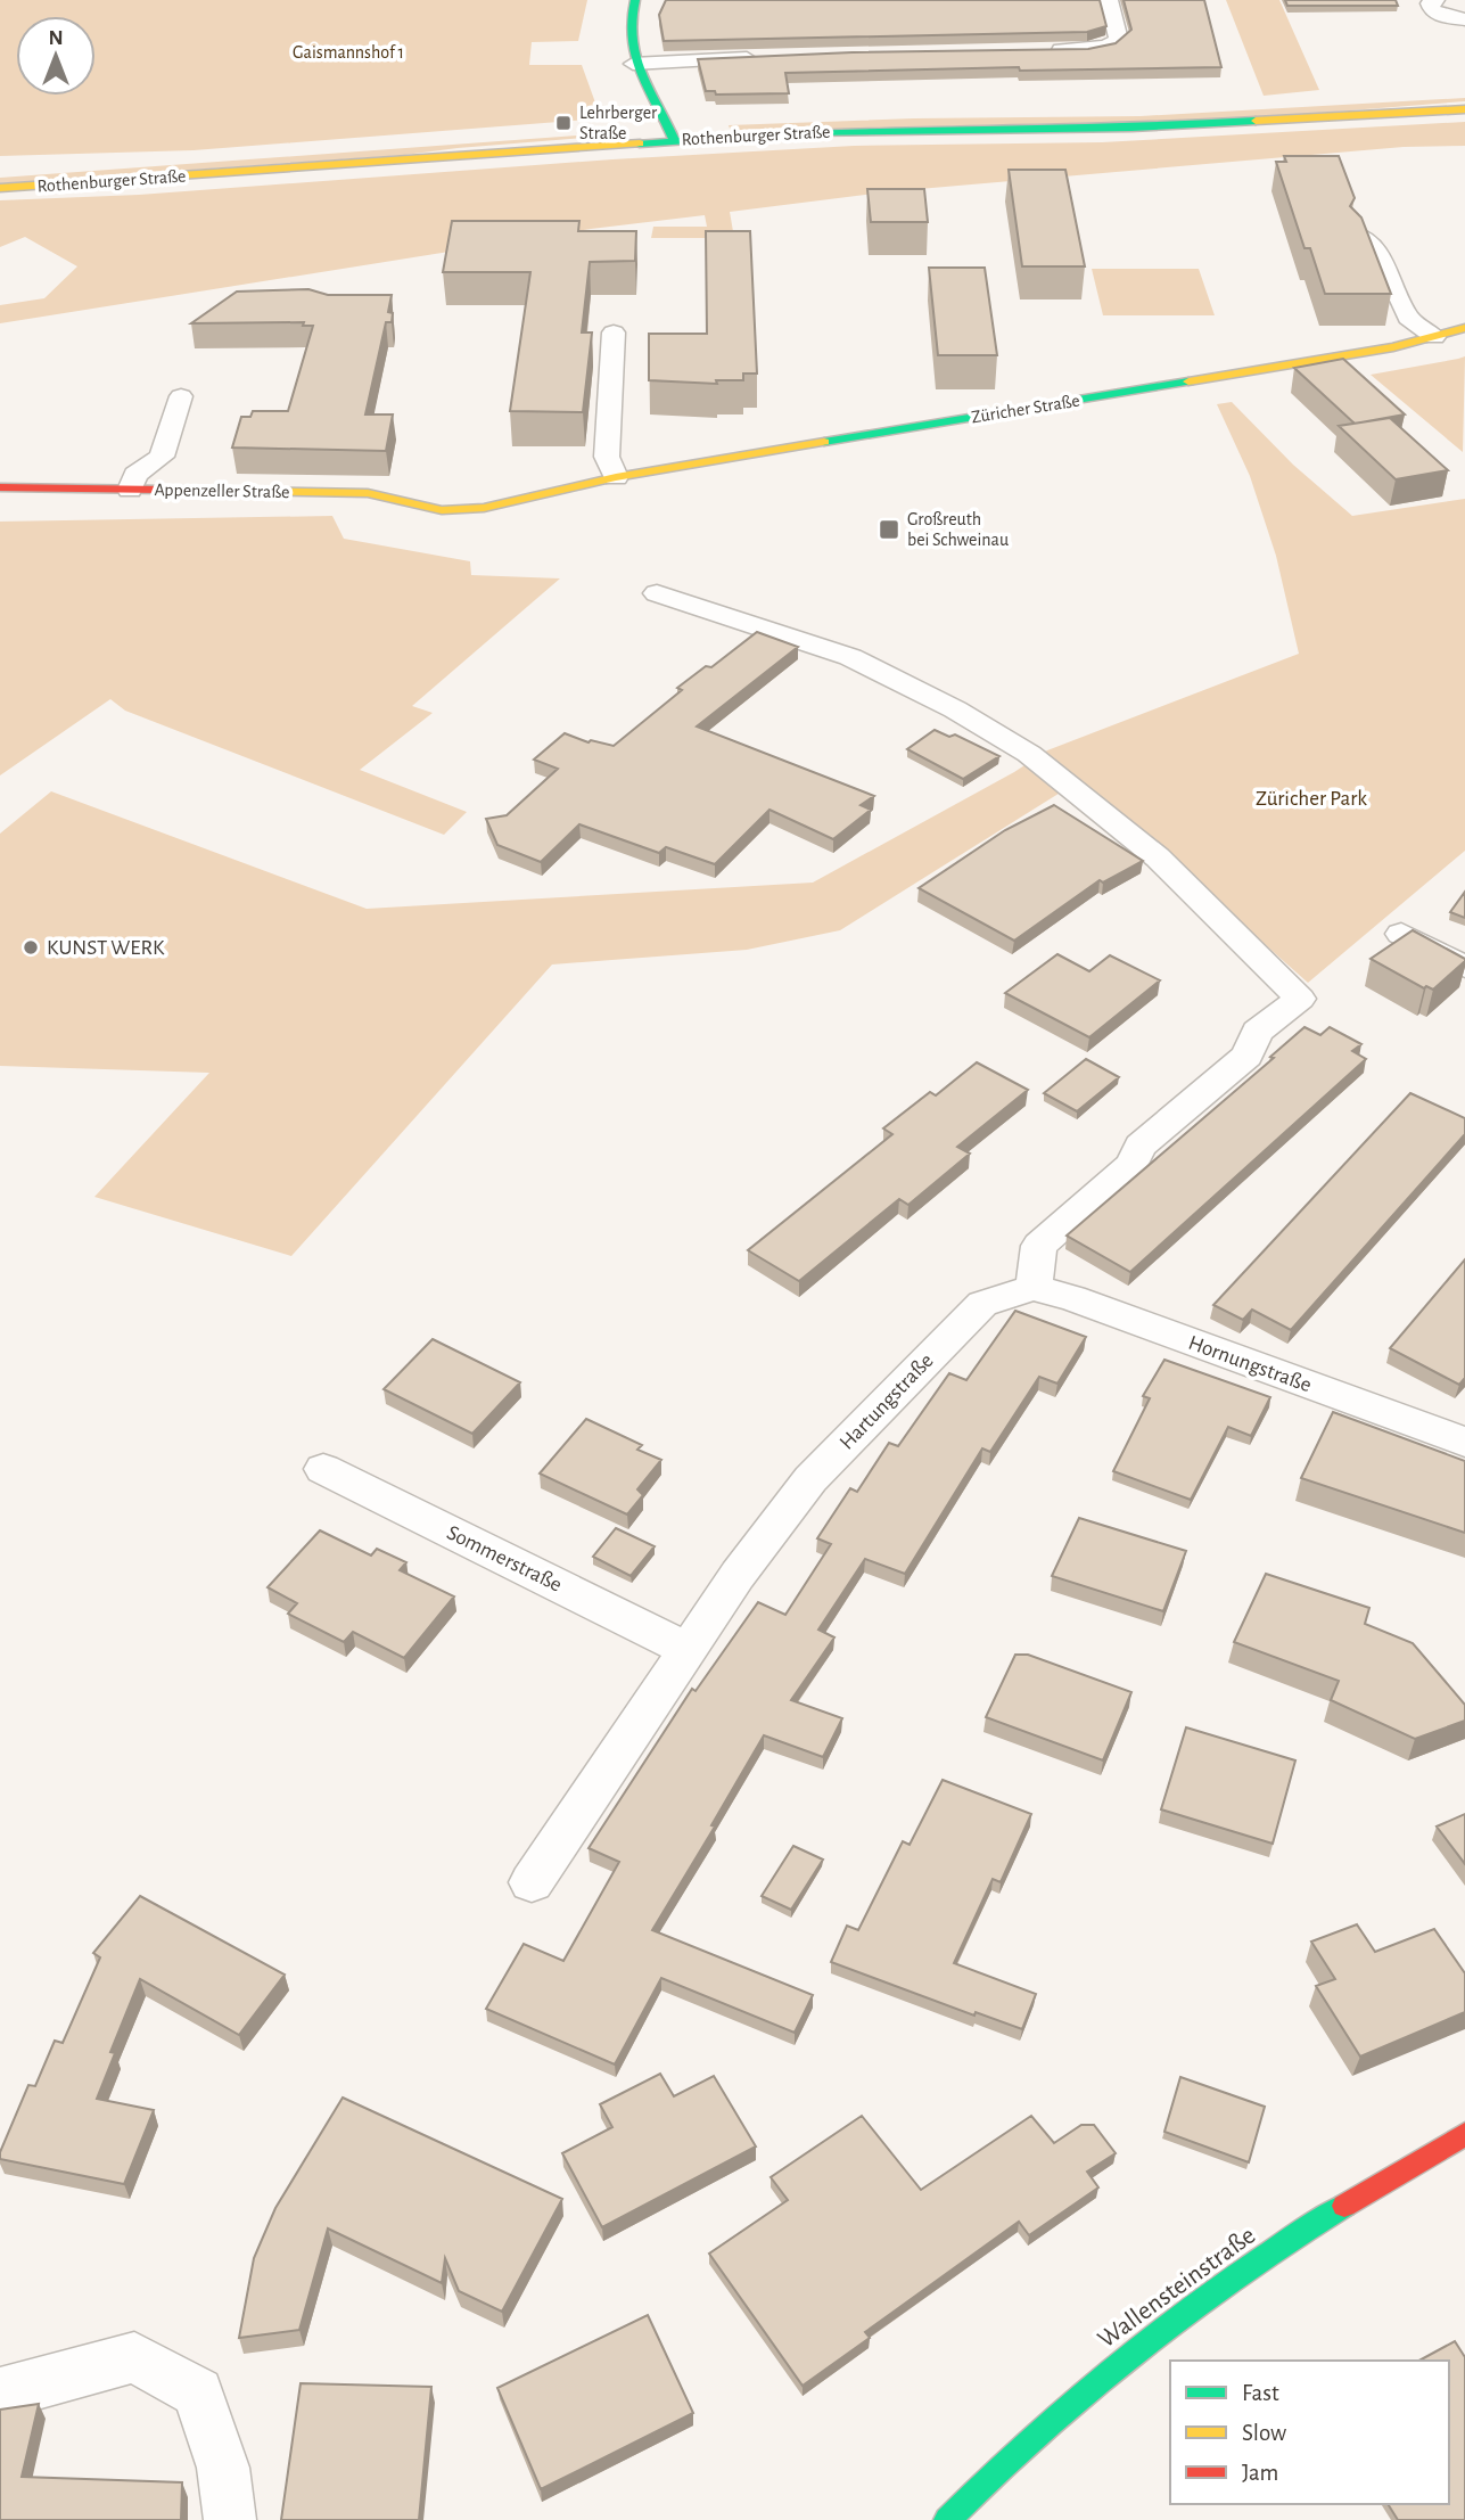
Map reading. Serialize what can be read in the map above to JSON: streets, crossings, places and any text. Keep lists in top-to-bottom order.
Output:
{
  "streets": {
    "main road": [
      "Rothenburger Straße",
      "Züricher Straße",
      "Appenzeller Straße",
      "Wallensteinstraße"
    ],
    "street": ["Hornungstraße", "Hartungstraße", "Sommerstraße"]
  },
  "crossings": [
    ["Züricher Straße", "Appenzeller Straße"],
    ["Hornungstraße", "Hartungstraße"],
    ["Hartungstraße", "Sommerstraße"]
  ],
  "parks": ["Gaismannshof 1", "Züricher Park"],
  "places": {
    "transit": ["Lehrberger Straße", "Großreuth bei Schweinau"],
    "other": ["KUNST WERK"]
  },
  "legend": ["Fast", "Slow", "Jam"],
  "north": "top"
}
